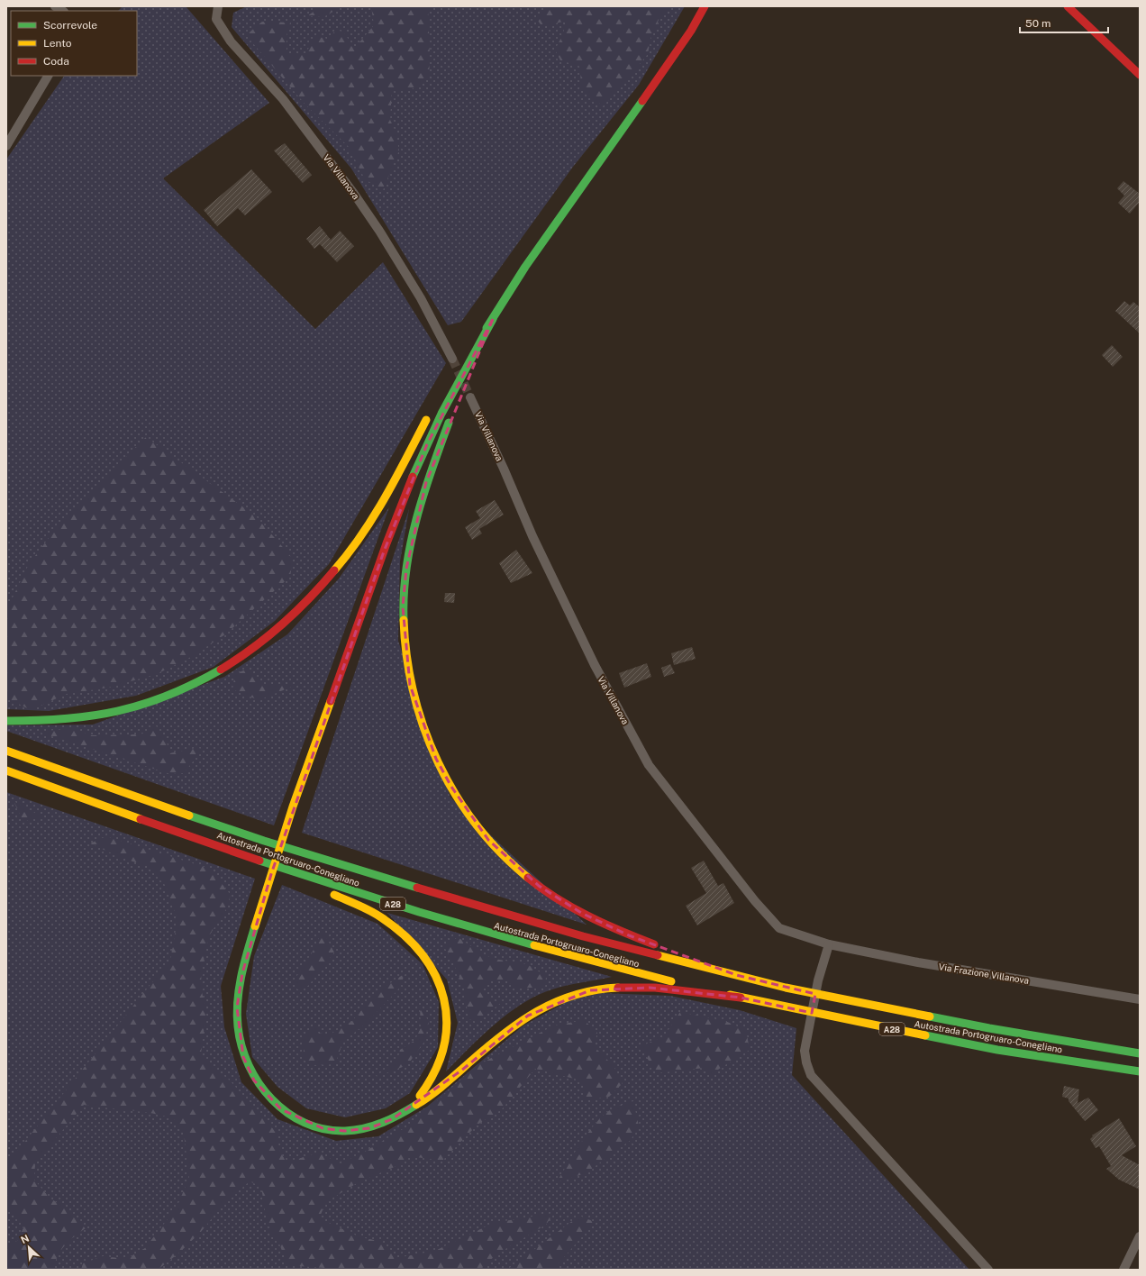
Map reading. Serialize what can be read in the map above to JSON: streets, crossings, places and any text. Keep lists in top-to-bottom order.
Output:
{
  "streets": {
    "main road": ["Autostrada Portogruaro-Conegliano", "A28"],
    "street": ["Via Villanova", "Via Frazione Villanova"]
  },
  "crossings": [
    ["Via Villanova", "Via Frazione Villanova"]
  ],
  "legend": ["Scorrevole", "Lento", "Coda"],
  "scale_bar": "50 m",
  "north": "top left"
}
